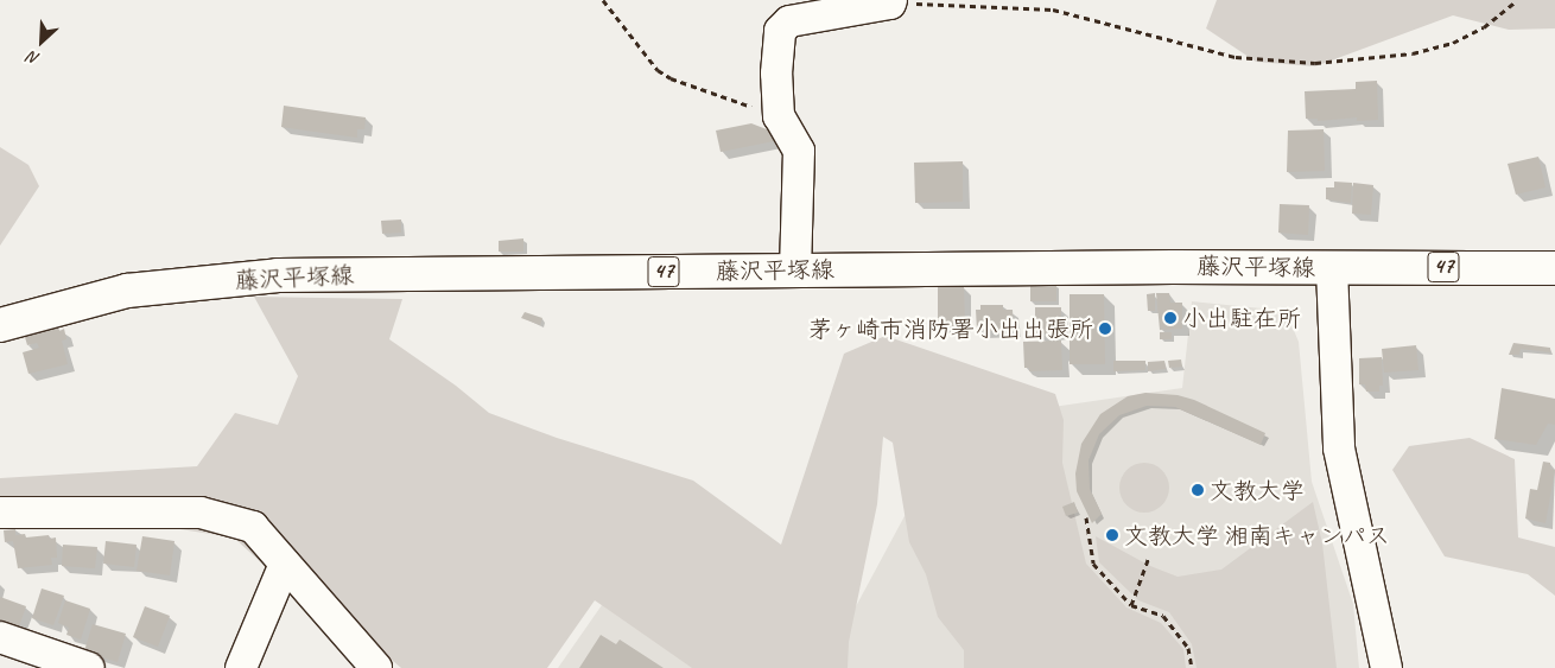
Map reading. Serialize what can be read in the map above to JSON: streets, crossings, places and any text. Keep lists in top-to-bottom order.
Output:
{
  "streets": {
    "main road": ["藤沢平塚線", "47"]
  },
  "places": [
    "小出駐在所",
    "茅ヶ崎市消防署小出出張所",
    "文教大学",
    "文教大学 湘南キャンパス"
  ],
  "north": "bottom left"
}
